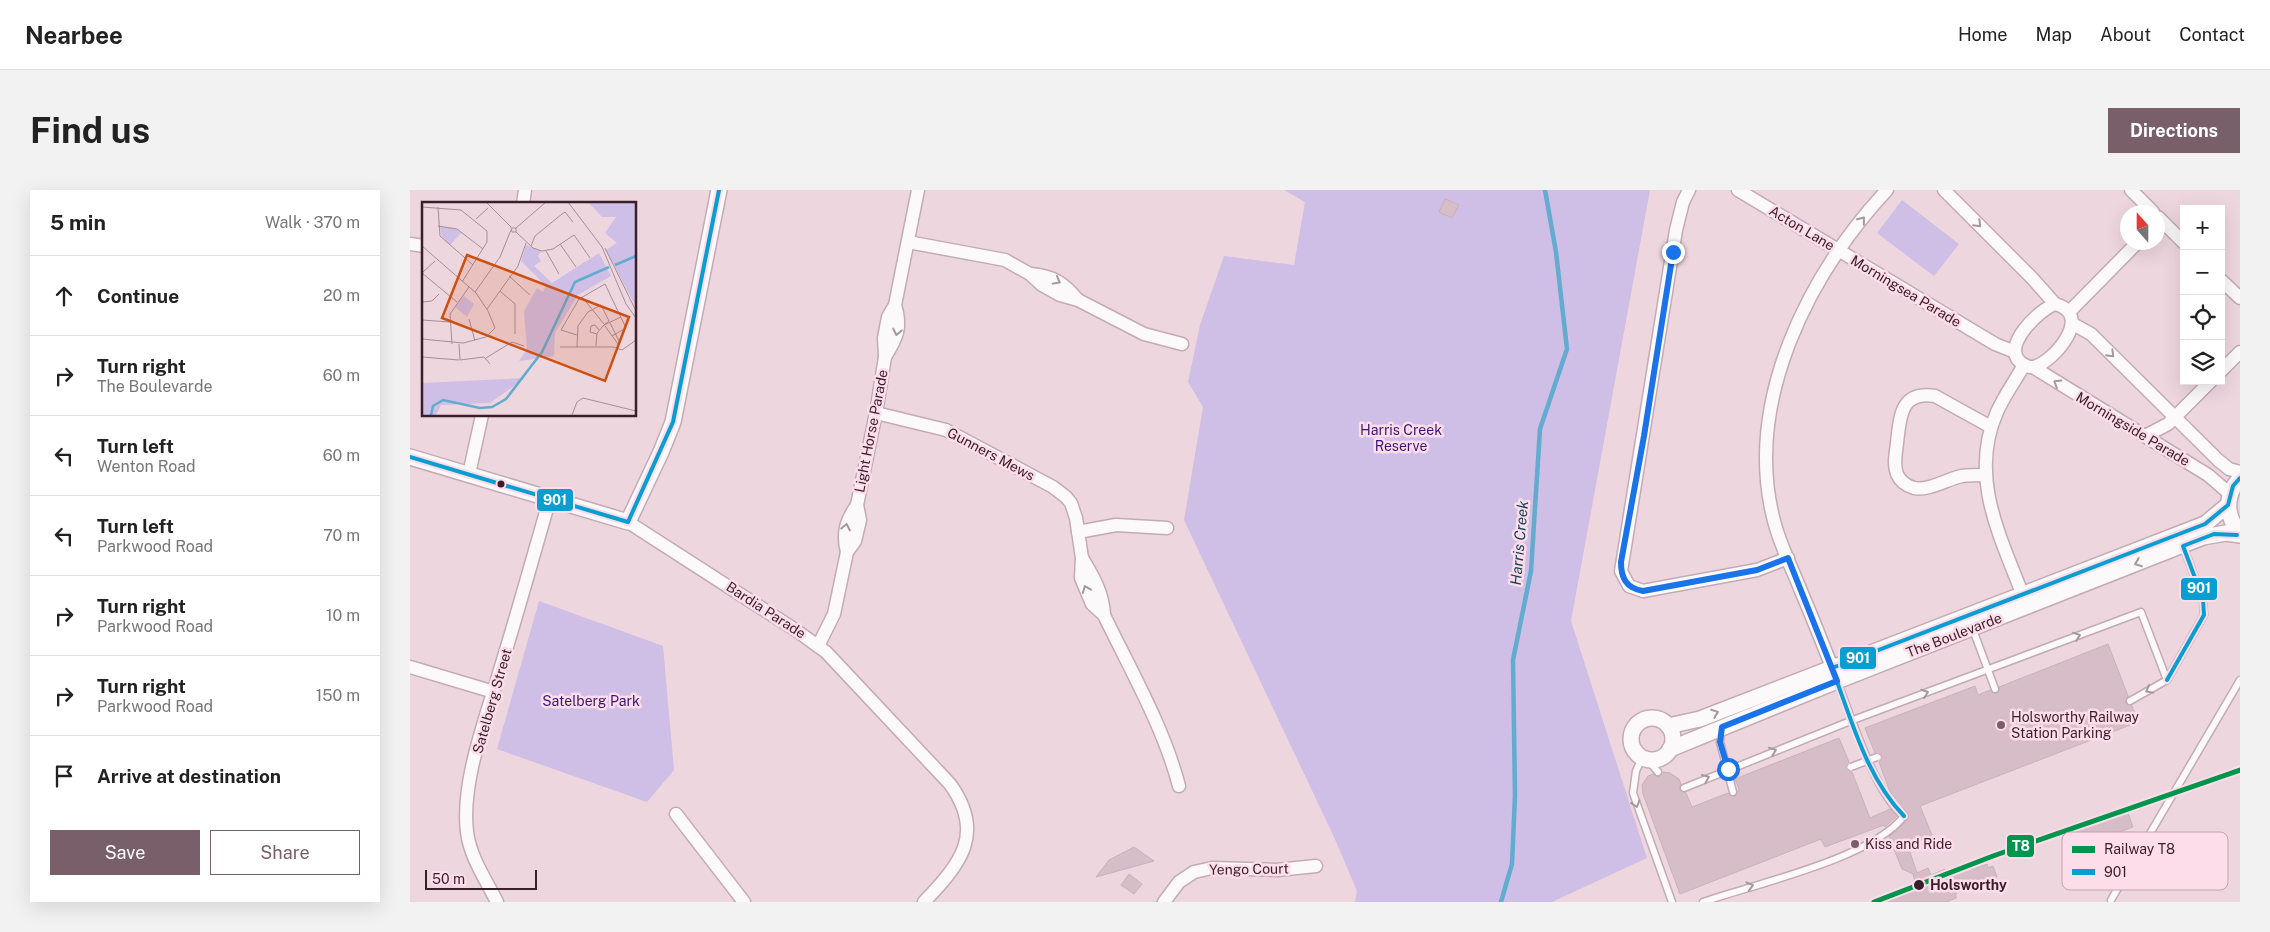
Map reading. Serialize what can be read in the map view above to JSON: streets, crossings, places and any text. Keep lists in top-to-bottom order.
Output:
{
  "streets": {
    "street": [
      "Acton Lane",
      "Morningsea Parade",
      "Morningside Parade",
      "Light Horse Parade",
      "Gunners Mews",
      "Bardia Parade",
      "The Boulevarde",
      "Satelberg Street",
      "Yengo Court"
    ]
  },
  "crossings": [
    ["Acton Lane", "Morningsea Parade"],
    ["Morningside Parade", "The Boulevarde"],
    ["Light Horse Parade", "Gunners Mews"],
    ["Light Horse Parade", "Bardia Parade"],
    ["Bardia Parade", "Satelberg Street"]
  ],
  "water": ["Harris Creek"],
  "parks": ["Harris Creek Reserve", "Satelberg Park"],
  "places": ["Holsworthy Railway Station Parking", "Kiss and Ride", "Holsworthy"],
  "lines": ["transit line 901", "rail line T8"],
  "legend": ["Railway T8", "901"],
  "scale_bar": "50 m",
  "north": "top",
  "page": {
    "header": "Nearbee",
    "nav": [
      "Home",
      "Map",
      "About",
      "Contact"
    ],
    "buttons": [
      "Directions",
      ["Save", "Share"]
    ],
    "title": "Find us",
    "heading": ["5 min", "Walk · 370 m"],
    "map_buttons": ["+", "−"],
    "list": [
      ["Continue", "20 m"],
      ["Turn right", "The Boulevarde", "60 m"],
      ["Turn left", "Wenton Road", "60 m"],
      ["Turn left", "Parkwood Road", "70 m"],
      ["Turn right", "Parkwood Road", "10 m"],
      ["Turn right", "Parkwood Road", "150 m"],
      "Arrive at destination"
    ],
    "scale": "50 m"
  }
}
